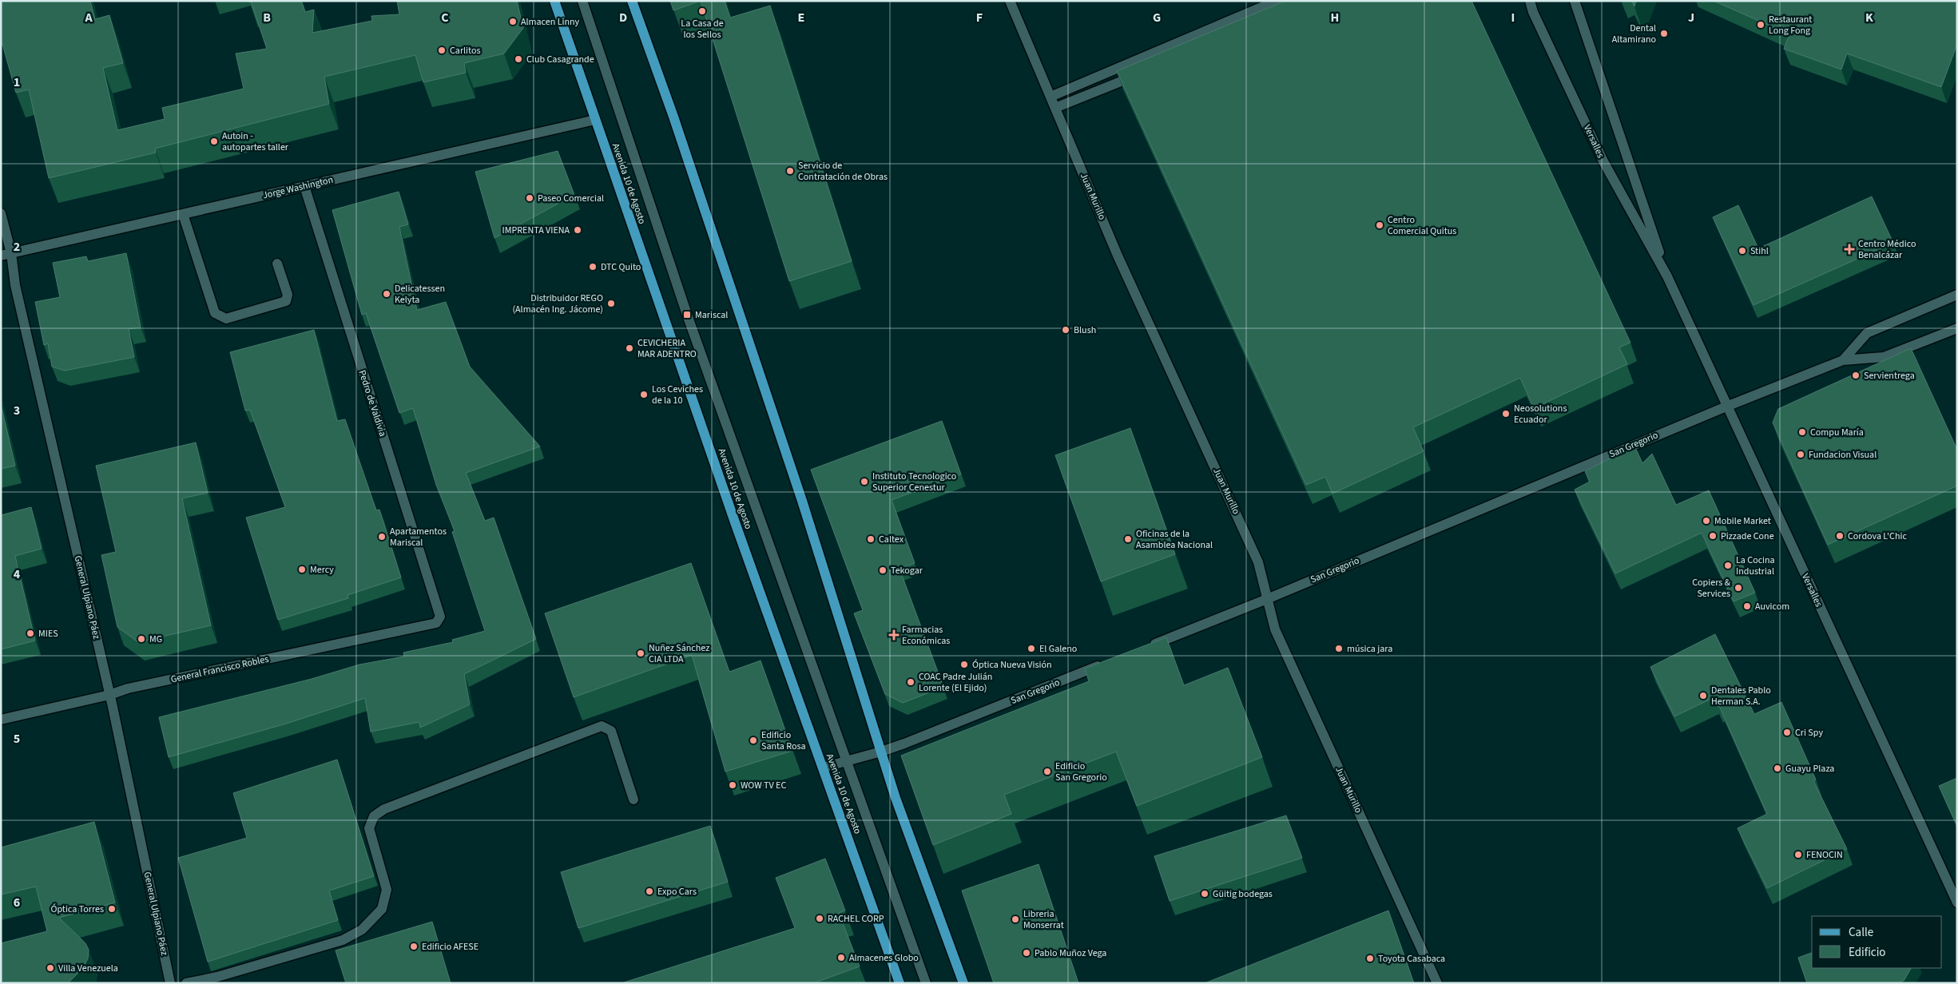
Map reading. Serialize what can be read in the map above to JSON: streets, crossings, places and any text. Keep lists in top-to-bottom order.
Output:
{
  "streets": {
    "main road": ["Avenida 10 de Agosto"],
    "street": [
      "Versalles",
      "Jorge Washington",
      "Juan Murillo",
      "Pedro de Valdivia",
      "San Gregorio",
      "General Ulpiano Páez",
      "General Francisco Robles"
    ]
  },
  "crossings": [
    ["Versalles", "San Gregorio"],
    ["Avenida 10 de Agosto", "Jorge Washington"],
    ["Avenida 10 de Agosto", "San Gregorio"],
    ["Jorge Washington", "Pedro de Valdivia"],
    ["Jorge Washington", "General Ulpiano Páez"],
    ["Juan Murillo", "San Gregorio"],
    ["Pedro de Valdivia", "General Francisco Robles"],
    ["General Ulpiano Páez", "General Francisco Robles"]
  ],
  "places": {
    "other": [
      "La Casa de los Sellos",
      "Almacen Linny",
      "Restaurant Long Fong",
      "Dental Altamirano",
      "Carlitos",
      "Club Casagrande",
      "Autoin - autopartes taller",
      "Servicio de Contratación de Obras",
      "Paseo Comercial",
      "Centro Comercial Quitus",
      "IMPRENTA VIENA",
      "Stihl",
      "DTC Quito",
      "Delicatessen Kelyta",
      "Distribuidor REGO (Almacén Ing. Jácome)",
      "Blush",
      "CEVICHERIA MAR ADENTRO",
      "Servientrega",
      "Los Ceviches de la 10",
      "Neosolutions Ecuador",
      "Compu María",
      "Fundacion Visual",
      "Instituto Tecnologico Superior Cenestur",
      "Mobile Market",
      "Pizzade Cone",
      "Cordova L'Chic",
      "Apartamentos Mariscal",
      "Caltex",
      "Oficinas de la Asamblea Nacional",
      "La Cocina Industrial",
      "Mercy",
      "Tekogar",
      "Copiers & Services",
      "Auvicom",
      "MIES",
      "MG",
      "El Galeno",
      "música jara",
      "Nuñez Sánchez CIA LTDA",
      "Óptica Nueva Visión",
      "COAC Padre Julián Lorente (El Ejido)",
      "Dentales Pablo Herman S.A.",
      "Cri Spy",
      "Edificio Santa Rosa",
      "Guayu Plaza",
      "Edificio San Gregorio",
      "WOW TV EC",
      "FENOCIN",
      "Expo Cars",
      "Güitig bodegas",
      "Óptica Torres",
      "RACHEL CORP",
      "Libreria Monserrat",
      "Edificio AFESE",
      "Pablo Muñoz Vega",
      "Almacenes Globo",
      "Toyota Casabaca",
      "Villa Venezuela"
    ],
    "health": ["Centro Médico Benalcázar", "Farmacias Económicas"],
    "transit": ["Mariscal"]
  },
  "legend": ["Calle", "Edificio"],
  "grid": {
    "columns": [
      "A",
      "B",
      "C",
      "D",
      "E",
      "F",
      "G",
      "H",
      "I",
      "J",
      "K"
    ],
    "rows": [
      "1",
      "2",
      "3",
      "4",
      "5",
      "6"
    ]
  }
}
